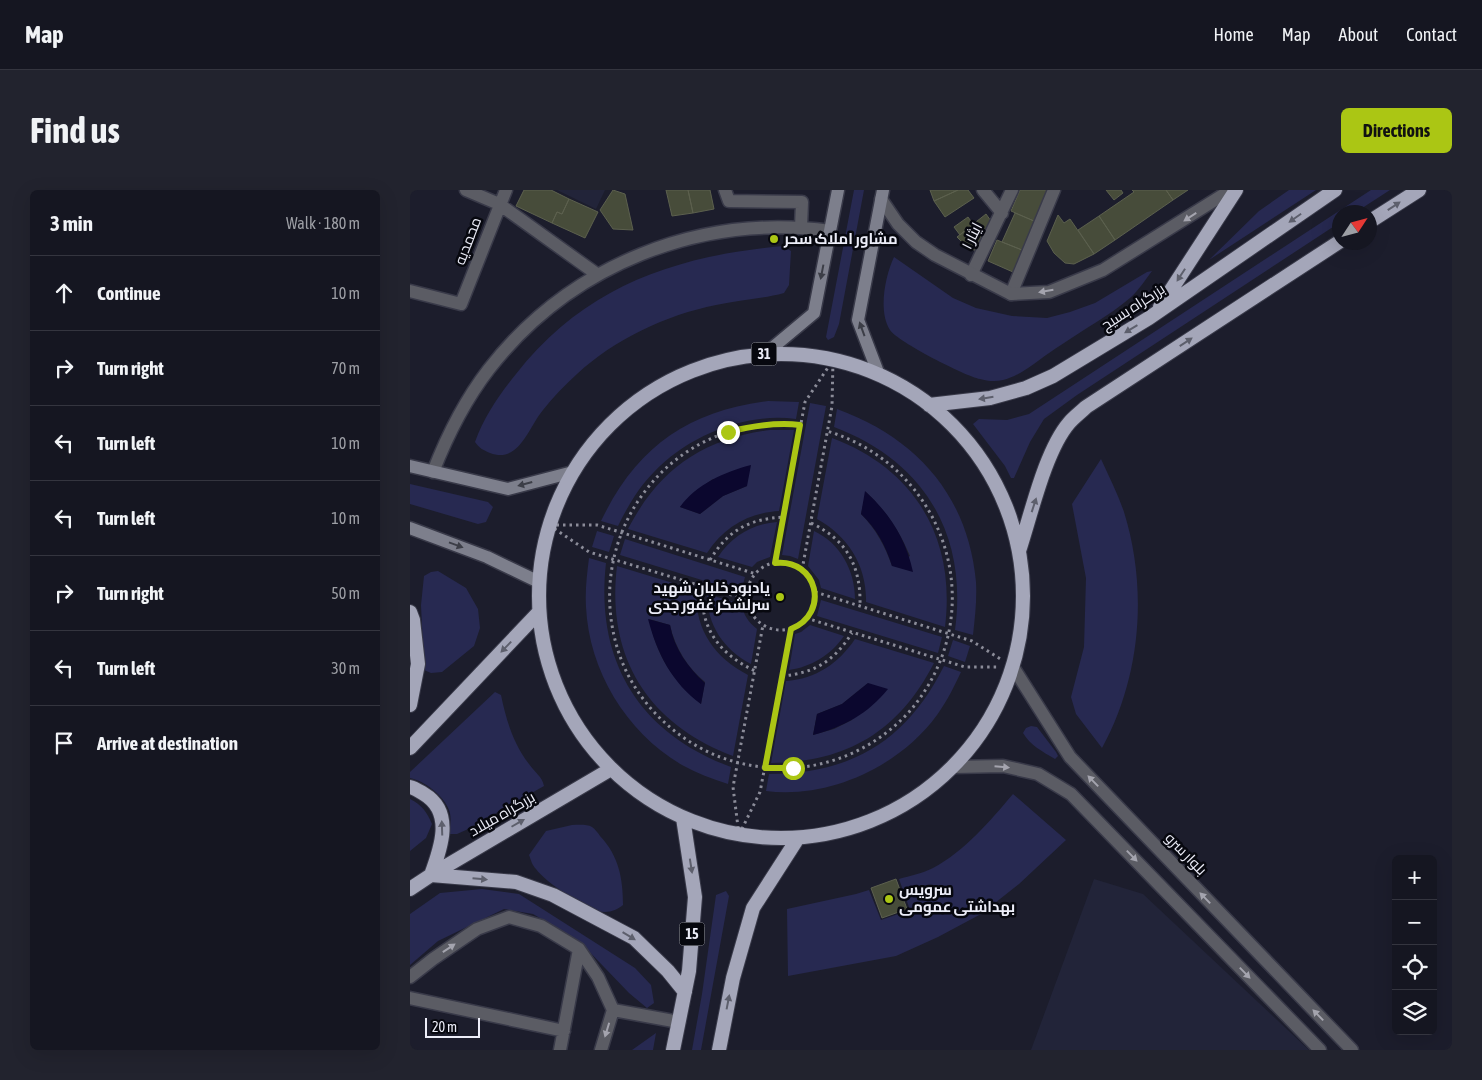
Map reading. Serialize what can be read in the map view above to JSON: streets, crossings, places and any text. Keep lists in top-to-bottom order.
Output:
{
  "streets": {
    "highway": [
      "بزرگراه بسیج",
      "31",
      "بزرگراه میلاد",
      "15"
    ],
    "street": ["ایثار ۱", "محمدیه", "بلوار سرو"]
  },
  "crossings": [
    ["بزرگراه بسیج", "31"],
    ["31", "بزرگراه میلاد"],
    ["31", "بلوار سرو"],
    ["31", "15"]
  ],
  "one_way": ["بزرگراه میلاد"],
  "places": ["مشاور املاک سحر", "یادبود خلبان شهید سرلشکر غفور جدی", "سرویس بهداشتی عمومی"],
  "scale_bar": "20 m",
  "north": "top right",
  "page": {
    "header": "Map",
    "nav": [
      "Home",
      "Map",
      "About",
      "Contact"
    ],
    "buttons": "Directions",
    "title": "Find us",
    "heading": ["3 min", "Walk · 180 m"],
    "list": [
      ["Continue", "10 m"],
      ["Turn right", "70 m"],
      ["Turn left", "10 m"],
      ["Turn left", "10 m"],
      ["Turn right", "50 m"],
      ["Turn left", "30 m"],
      "Arrive at destination"
    ],
    "map_buttons": ["+", "−"],
    "scale": "20 m"
  }
}
